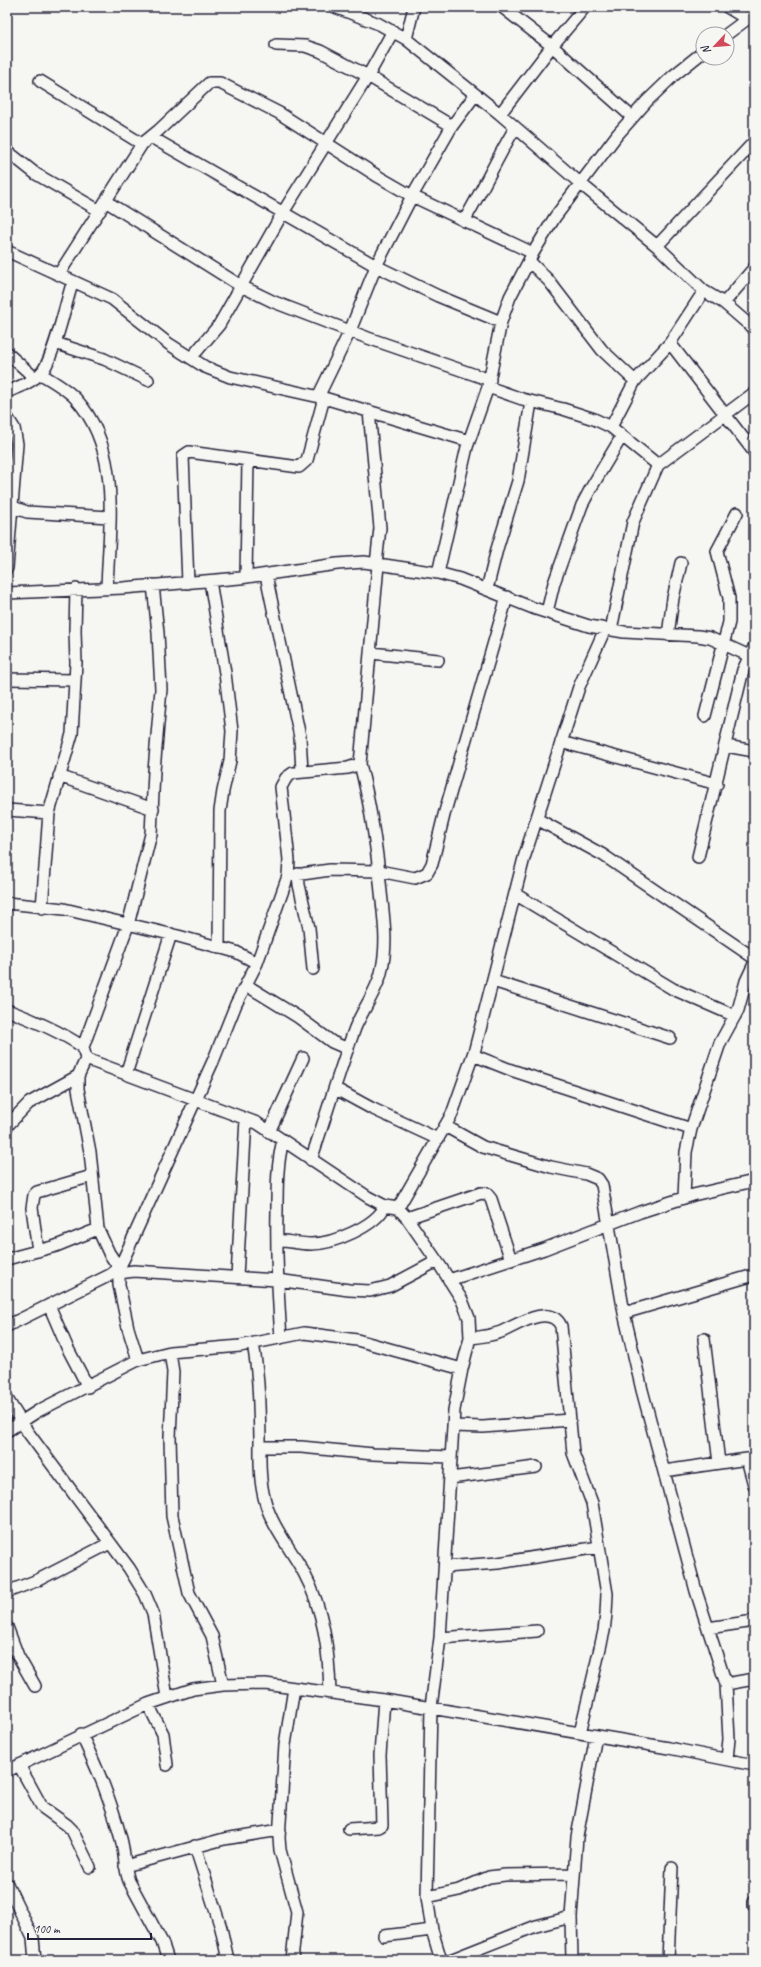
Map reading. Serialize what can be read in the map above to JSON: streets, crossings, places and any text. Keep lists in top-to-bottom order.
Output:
{
  "scale_bar": "100 m",
  "north": "bottom left"
}
